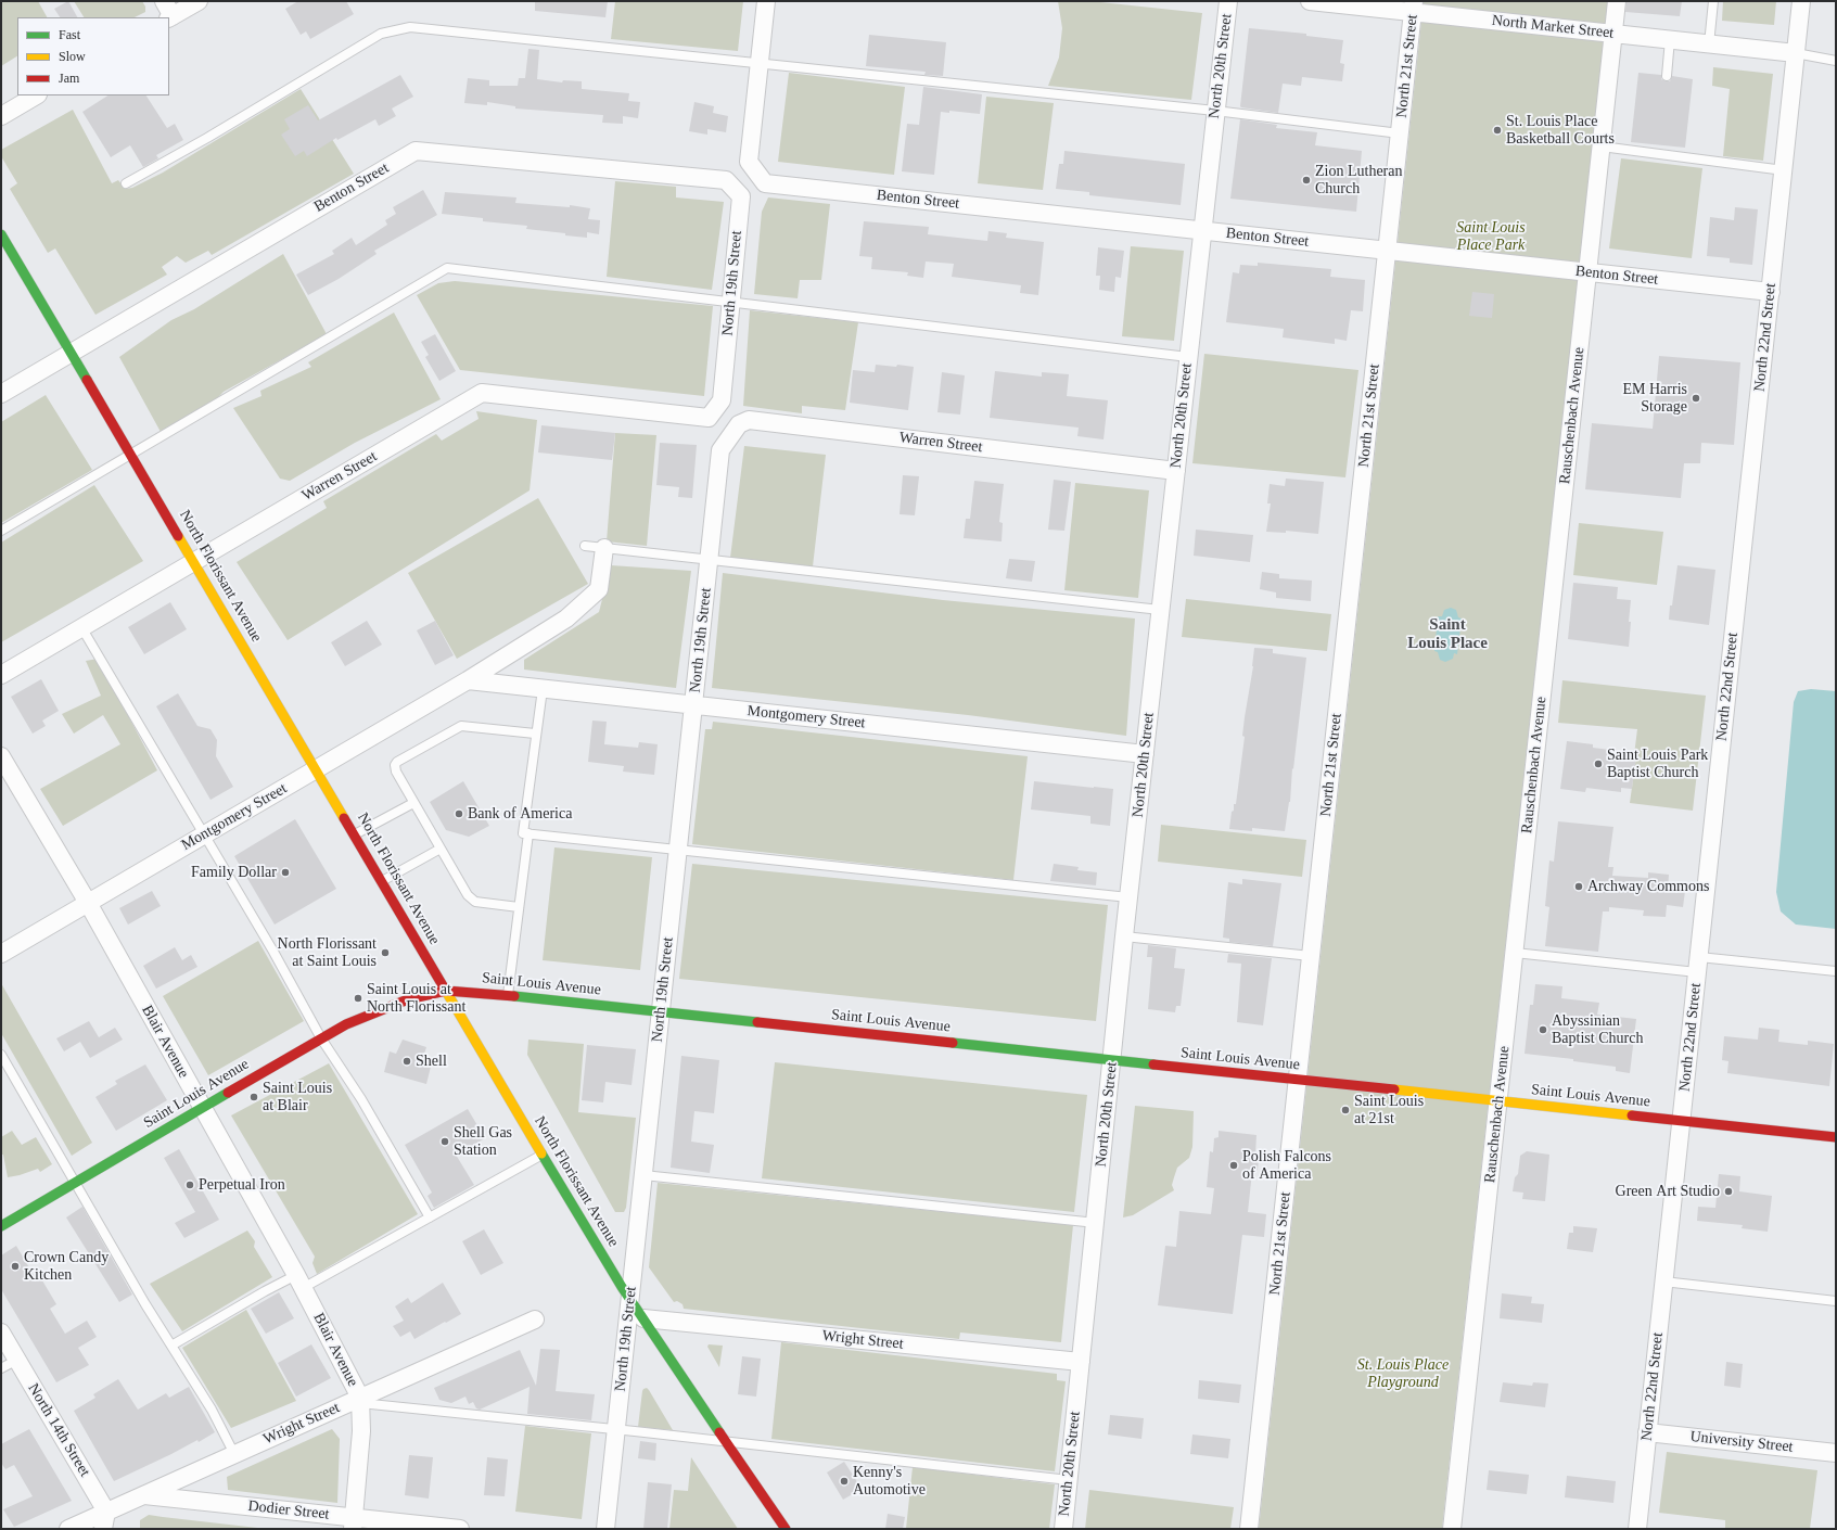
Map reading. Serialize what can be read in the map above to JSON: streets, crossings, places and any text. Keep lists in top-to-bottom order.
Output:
{
  "streets": {
    "street": [
      "North Market Street",
      "North 20th Street",
      "North 21st Street",
      "Benton Street",
      "North 19th Street",
      "North 22nd Street",
      "Rauschenbach Avenue",
      "Warren Street",
      "North Florissant Avenue",
      "Montgomery Street",
      "Saint Louis Avenue",
      "Blair Avenue",
      "Wright Street",
      "North 14th Street",
      "University Street",
      "Dodier Street"
    ]
  },
  "crossings": [
    ["North Market Street", "North 21st Street"],
    ["North Market Street", "North 22nd Street"],
    ["North Market Street", "Rauschenbach Avenue"],
    ["North 20th Street", "Benton Street"],
    ["North 20th Street", "Warren Street"],
    ["North 20th Street", "Montgomery Street"],
    ["North 20th Street", "Saint Louis Avenue"],
    ["North 20th Street", "Wright Street"],
    ["North 21st Street", "Benton Street"],
    ["North 21st Street", "Saint Louis Avenue"],
    ["Benton Street", "North 19th Street"],
    ["Benton Street", "North 22nd Street"],
    ["Benton Street", "Rauschenbach Avenue"],
    ["Benton Street", "North Florissant Avenue"],
    ["North 19th Street", "Warren Street"],
    ["North 19th Street", "North Florissant Avenue"],
    ["North 19th Street", "Montgomery Street"],
    ["North 19th Street", "Saint Louis Avenue"],
    ["North 22nd Street", "Saint Louis Avenue"],
    ["North 22nd Street", "University Street"],
    ["Rauschenbach Avenue", "Saint Louis Avenue"],
    ["Warren Street", "North Florissant Avenue"],
    ["North Florissant Avenue", "Montgomery Street"],
    ["North Florissant Avenue", "Saint Louis Avenue"],
    ["North Florissant Avenue", "Wright Street"],
    ["Montgomery Street", "Blair Avenue"],
    ["Saint Louis Avenue", "Blair Avenue"],
    ["Blair Avenue", "Wright Street"],
    ["Blair Avenue", "Dodier Street"],
    ["Wright Street", "North 14th Street"],
    ["Wright Street", "Dodier Street"]
  ],
  "districts": ["Saint Louis Place"],
  "parks": ["Saint Louis Place Park", "St. Louis Place Playground"],
  "places": [
    "St. Louis Place Basketball Courts",
    "Zion Lutheran Church",
    "EM Harris Storage",
    "Saint Louis Park Baptist Church",
    "Bank of America",
    "Family Dollar",
    "Archway Commons",
    "North Florissant at Saint Louis",
    "Saint Louis at North Florissant",
    "Abyssinian Baptist Church",
    "Shell",
    "Saint Louis at Blair",
    "Saint Louis at 21st",
    "Shell Gas Station",
    "Polish Falcons of America",
    "Perpetual Iron",
    "Green Art Studio",
    "Crown Candy Kitchen",
    "Kenny's Automotive"
  ],
  "legend": ["Fast", "Slow", "Jam"]
}
